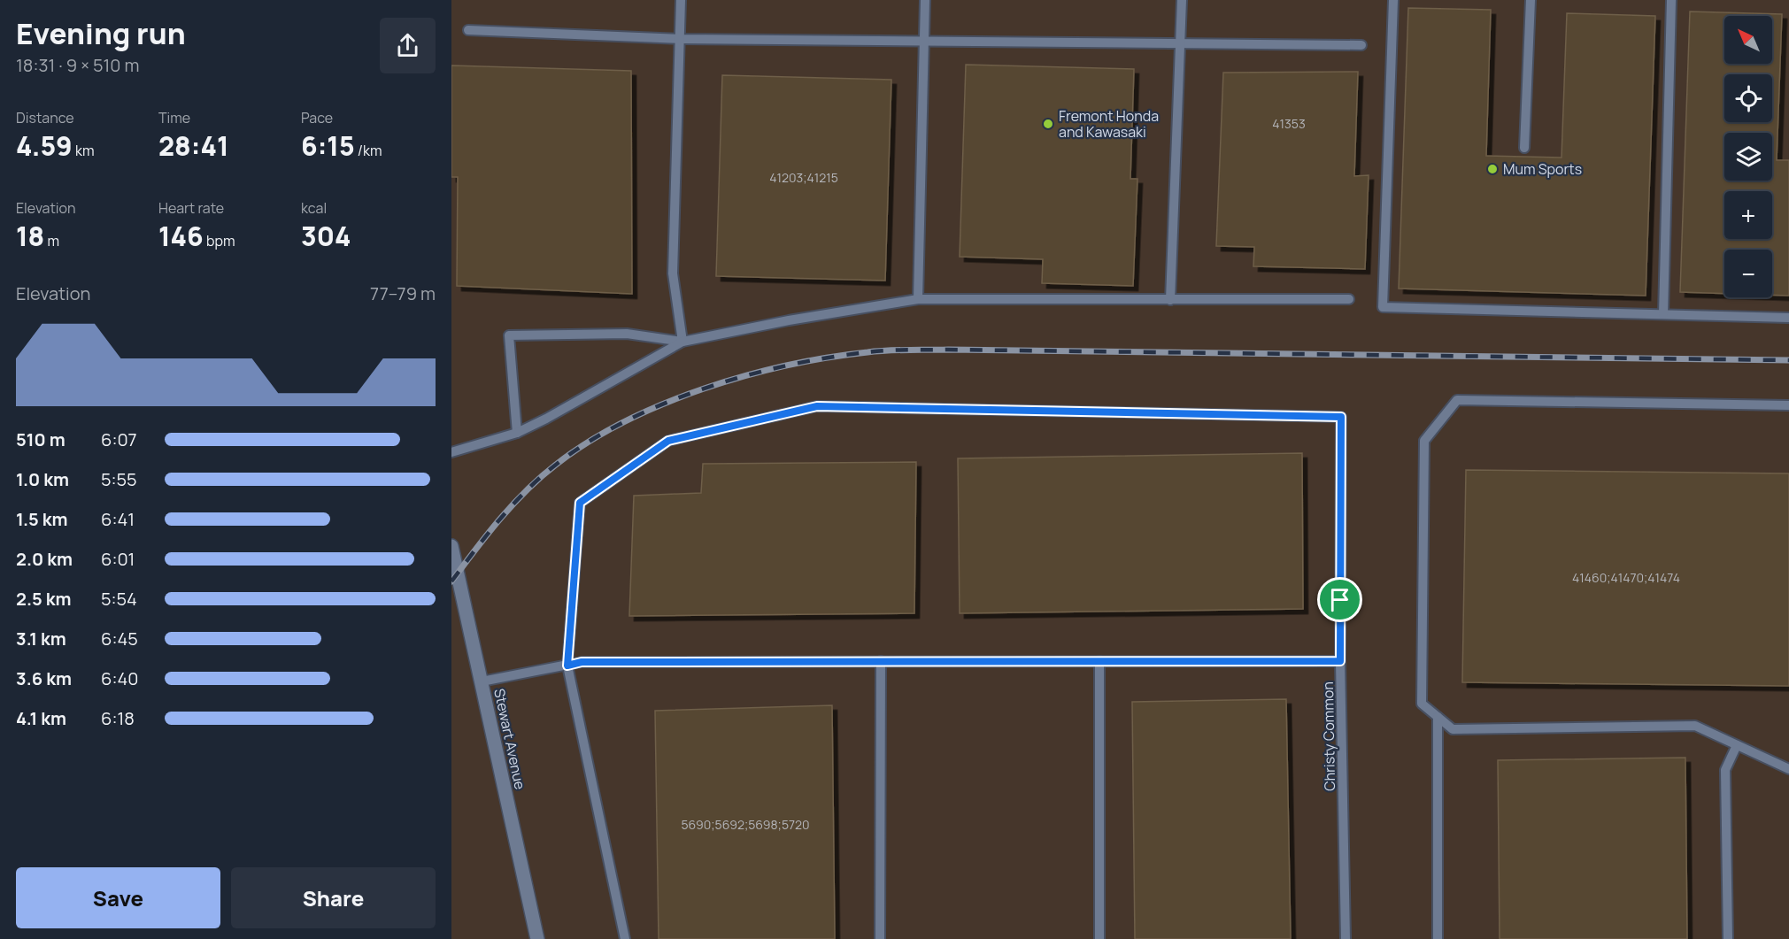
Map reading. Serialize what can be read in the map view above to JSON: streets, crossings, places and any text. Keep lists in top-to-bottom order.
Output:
{
  "streets": {
    "street": ["Stewart Avenue"],
    "lane": ["Christy Common"]
  },
  "crossings": [
    ["Christy Common", "Stewart Avenue"]
  ],
  "places": ["Fremont Honda and Kawasaki", "Mum Sports"],
  "house_numbers": [
    "41353",
    "41203;41215",
    "41460;41470;41474",
    "5690;5692;5698;5720"
  ],
  "north": "top left",
  "page": {
    "heading": ["Evening run", "18:31 · 9 × 510 m"],
    "map_buttons": ["+", "−"],
    "stats": [
      ["Distance", "4.59 km"],
      ["Time", "28:41"],
      ["Pace", "6:15 /km"],
      ["Elevation", "18 m"],
      ["Heart rate", "146 bpm"],
      ["kcal", "304"]
    ],
    "chart": ["Elevation", "77–79 m"],
    "list": [
      {
        "name": "510 m",
        "note": "6:07"
      },
      {
        "name": "1.0 km",
        "note": "5:55"
      },
      {
        "name": "1.5 km",
        "note": "6:41"
      },
      {
        "name": "2.0 km",
        "note": "6:01"
      },
      {
        "name": "2.5 km",
        "note": "5:54"
      },
      {
        "name": "3.1 km",
        "note": "6:45"
      },
      {
        "name": "3.6 km",
        "note": "6:40"
      },
      {
        "name": "4.1 km",
        "note": "6:18"
      }
    ],
    "buttons": ["Save", "Share"]
  }
}
